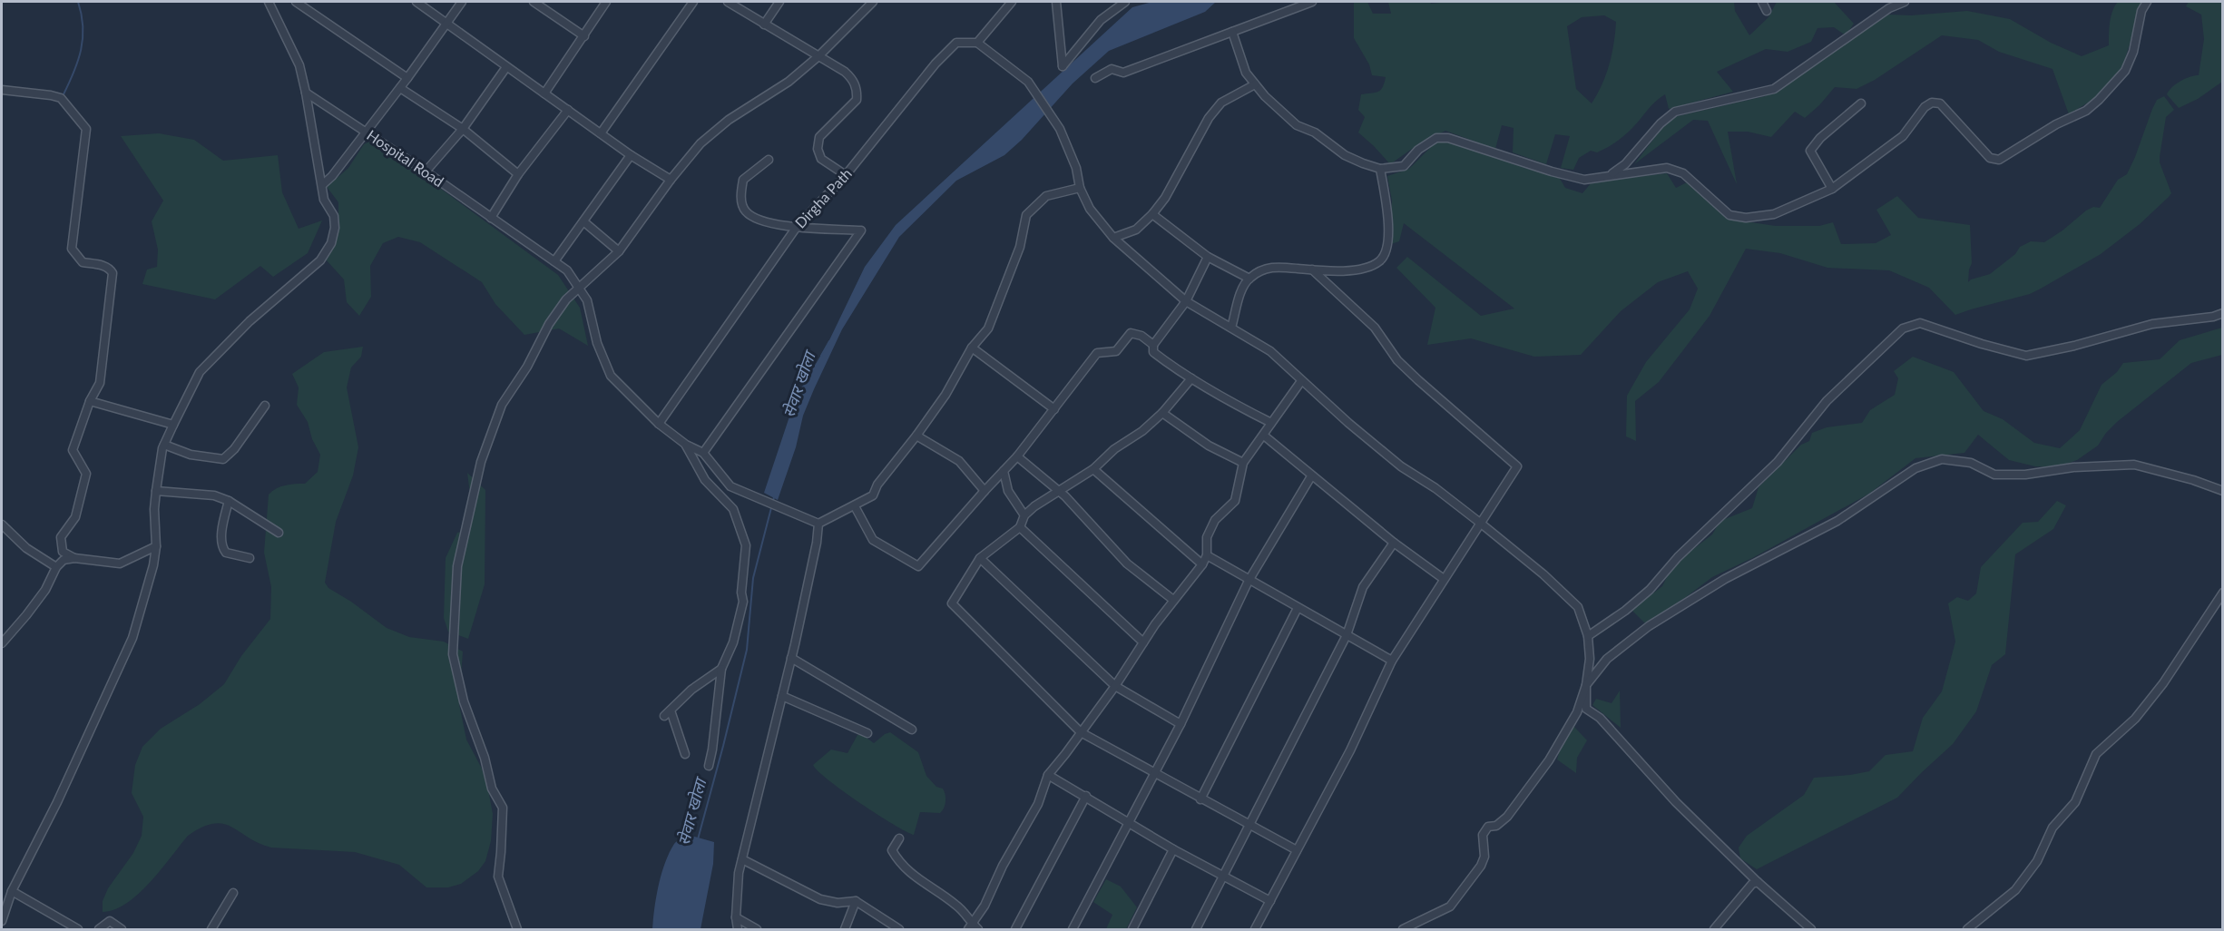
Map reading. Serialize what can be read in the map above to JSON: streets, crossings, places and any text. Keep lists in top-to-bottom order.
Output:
{
  "streets": {
    "street": ["Hospital Road", "Dirgha Path"]
  },
  "crossings": [
    ["Hospital Road", "Dirgha Path"]
  ],
  "water": ["सेवार खोला"]
}
